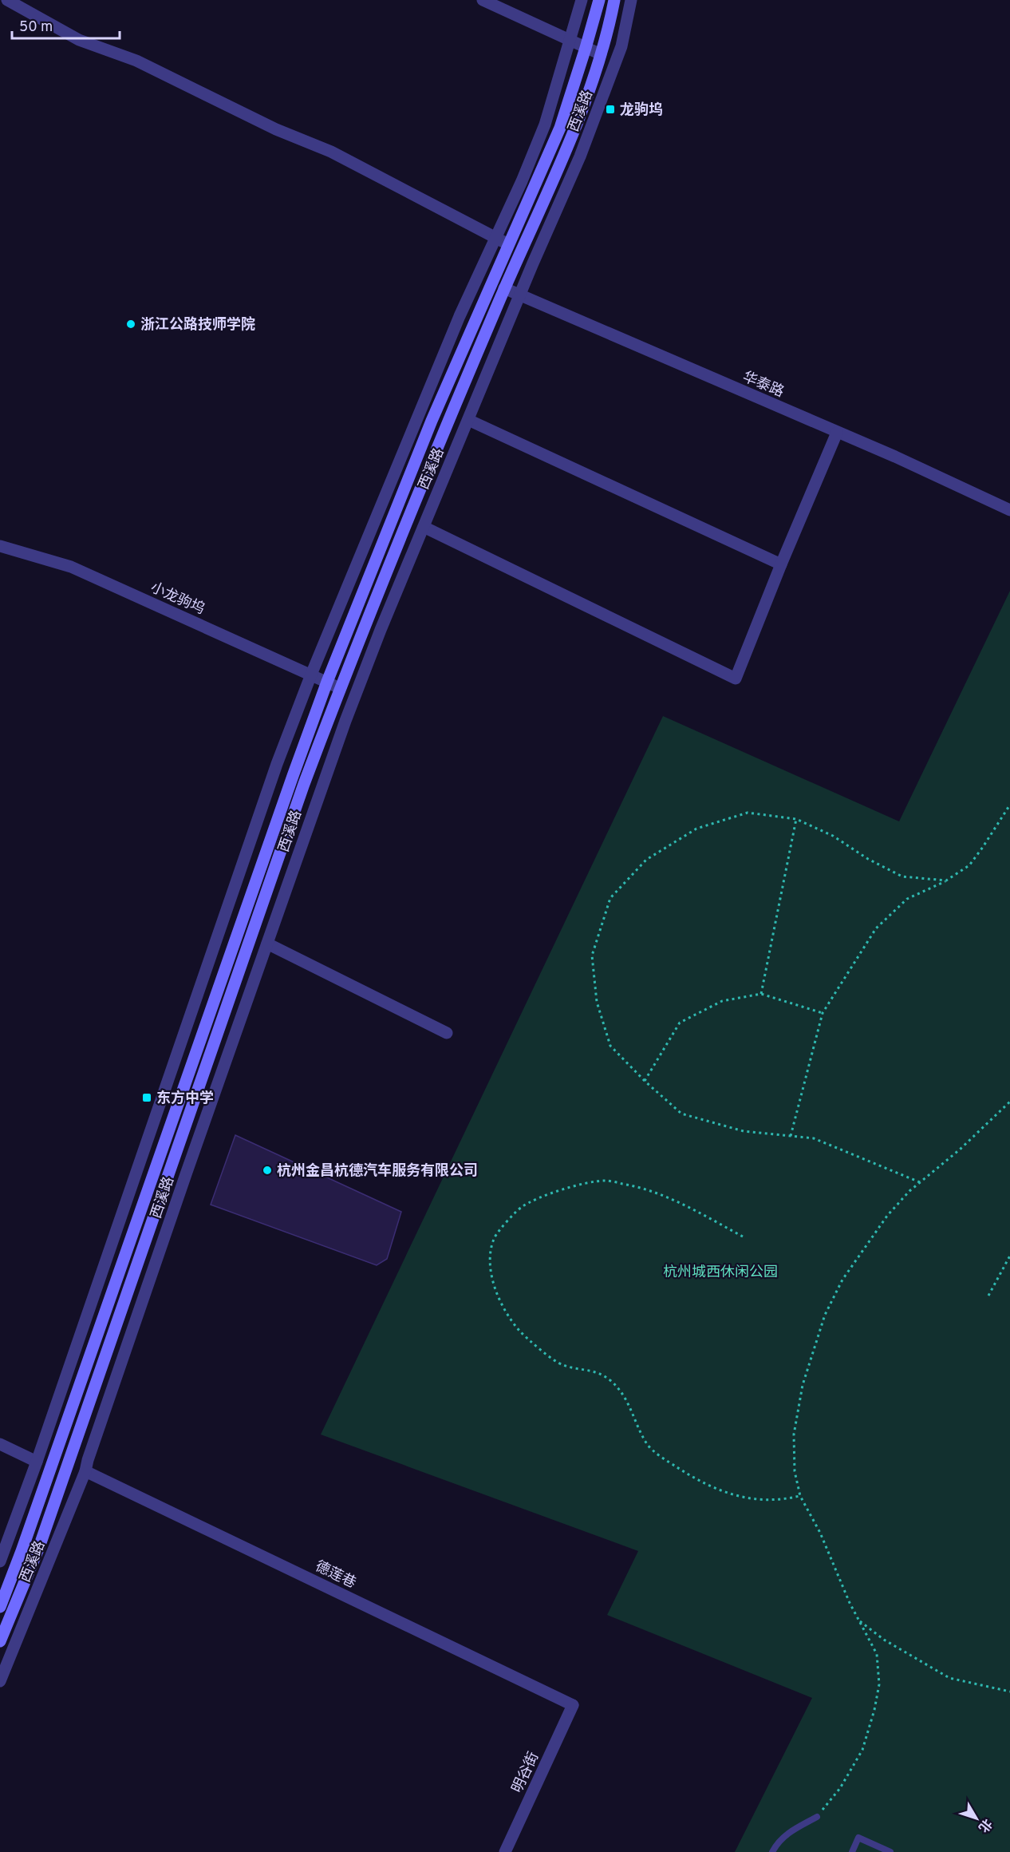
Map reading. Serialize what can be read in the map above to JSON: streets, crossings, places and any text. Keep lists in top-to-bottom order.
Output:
{
  "streets": {
    "main road": ["西溪路"],
    "street": [
      "华泰路",
      "小龙驹坞",
      "德莲巷",
      "明谷街"
    ]
  },
  "crossings": [
    ["西溪路", "华泰路"],
    ["西溪路", "小龙驹坞"],
    ["西溪路", "德莲巷"],
    ["德莲巷", "明谷街"]
  ],
  "parks": ["杭州城西休闲公园"],
  "places": {
    "transit": ["龙驹坞", "东方中学"],
    "other": ["浙江公路技师学院", "杭州金昌杭德汽车服务有限公司"]
  },
  "scale_bar": "50 m",
  "north": "bottom right"
}
